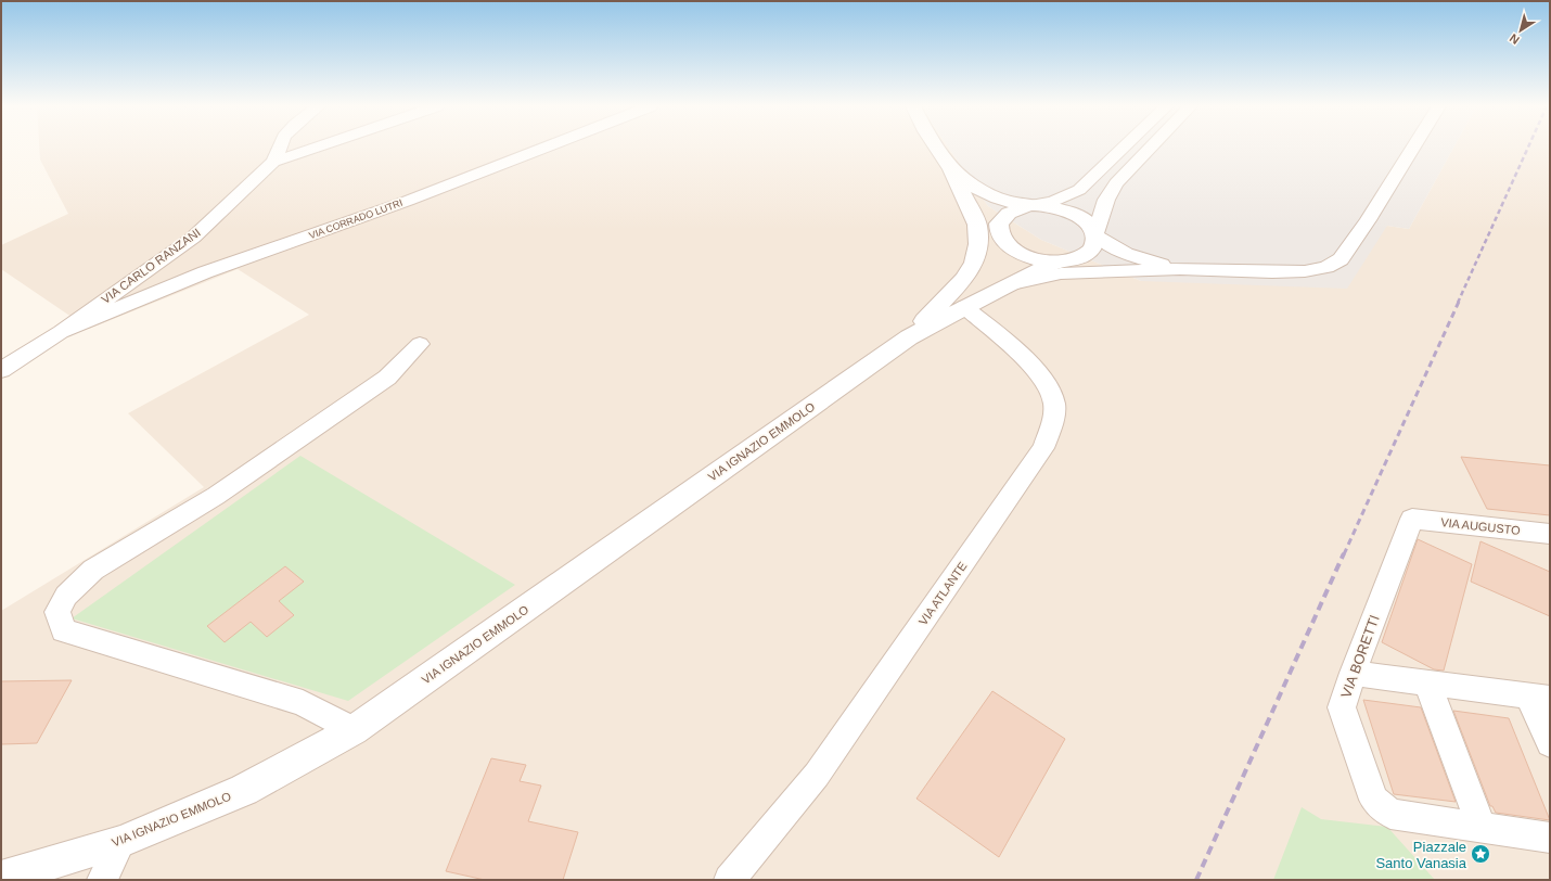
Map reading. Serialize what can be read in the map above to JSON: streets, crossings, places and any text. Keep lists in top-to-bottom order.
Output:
{
  "streets": {
    "street": [
      "VIA CORRADO LUTRI",
      "VIA CARLO RANZANI",
      "VIA IGNAZIO EMMOLO",
      "VIA AUGUSTO",
      "VIA ATLANTE",
      "VIA BORETTI"
    ]
  },
  "crossings": [
    ["VIA CORRADO LUTRI", "VIA CARLO RANZANI"],
    ["VIA AUGUSTO", "VIA BORETTI"]
  ],
  "places": {
    "place": ["Piazzale Santo Vanasia"]
  },
  "north": "bottom left"
}
